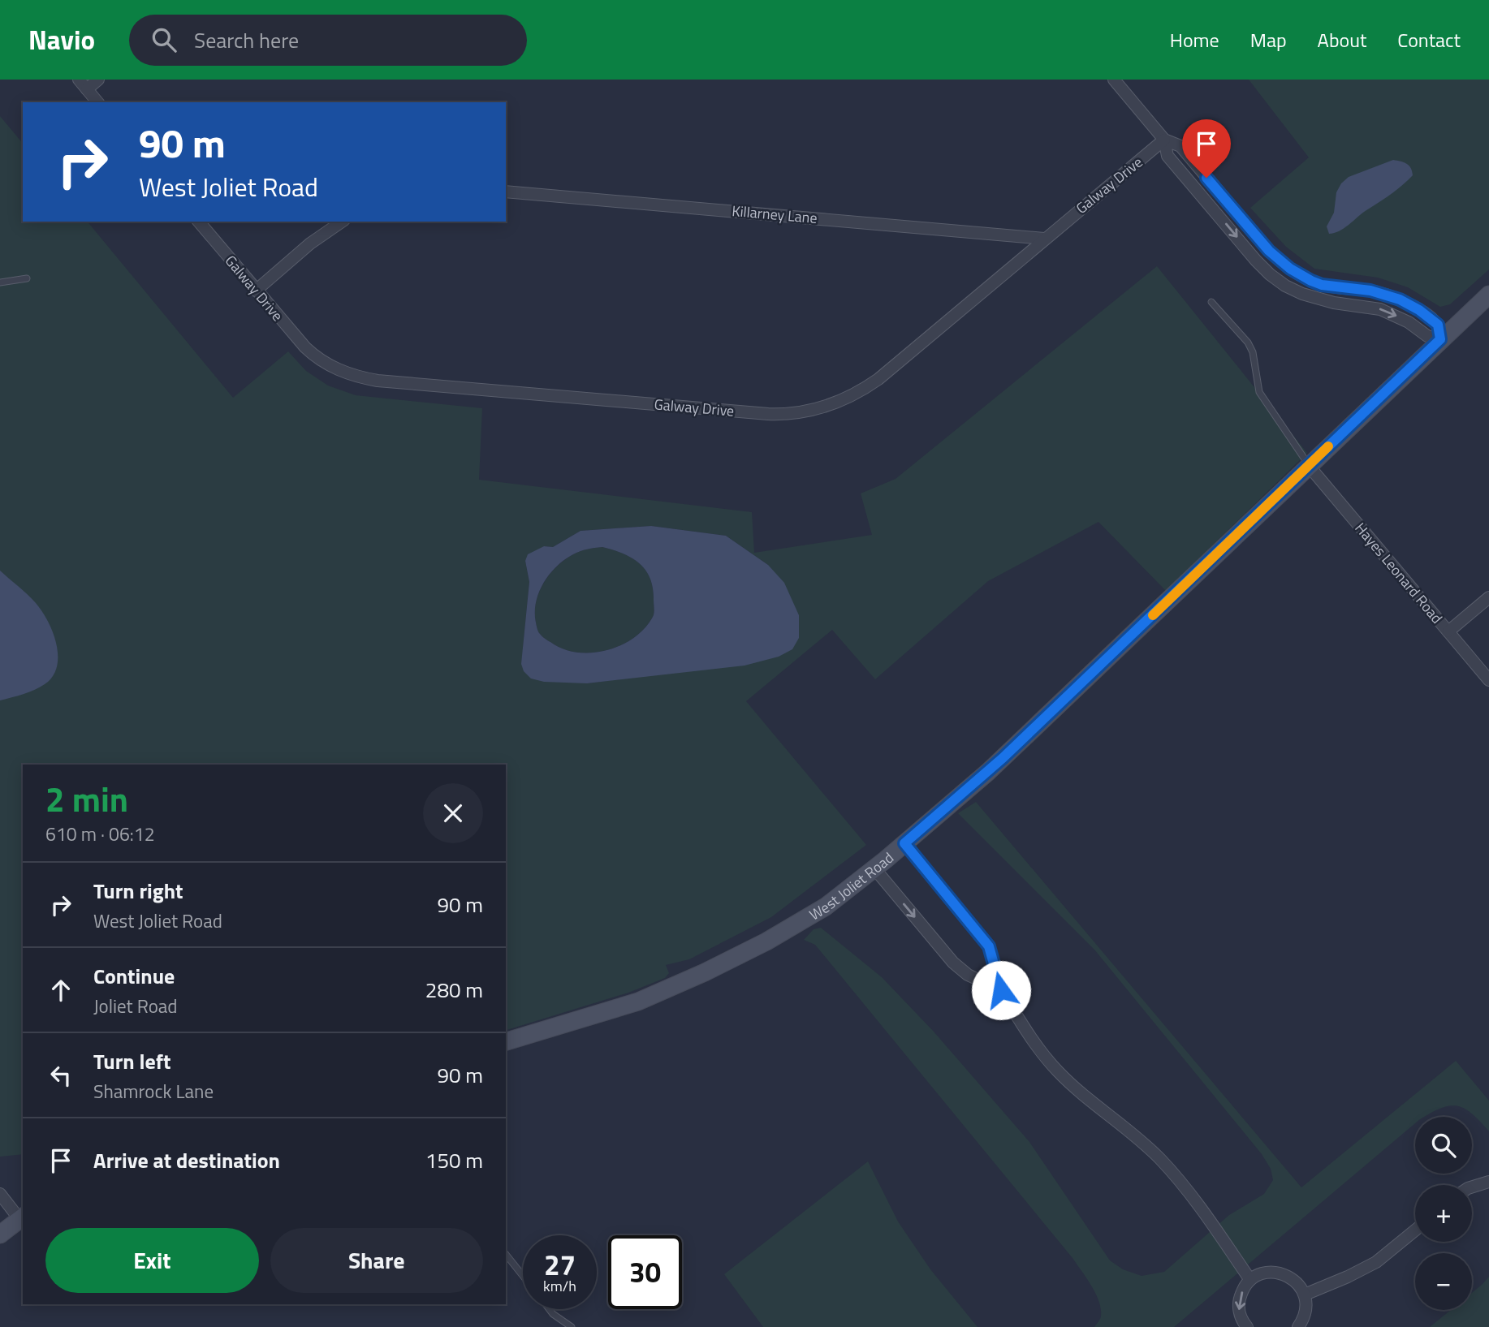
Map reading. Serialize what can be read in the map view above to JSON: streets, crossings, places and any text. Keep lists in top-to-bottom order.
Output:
{
  "streets": {
    "main road": ["West Joliet Road"],
    "street": ["Galway Drive", "Killarney Lane", "Hayes Leonard Road"]
  },
  "crossings": [
    ["Galway Drive", "Killarney Lane"],
    ["Hayes Leonard Road", "West Joliet Road"]
  ],
  "page": {
    "header": "Navio",
    "search": "Search here",
    "nav": [
      "Home",
      "Map",
      "About",
      "Contact"
    ],
    "turn": ["90 m", "West Joliet Road"],
    "heading": ["2 min", "610 m · 06:12"],
    "list": [
      {
        "name": "Turn right",
        "note": "West Joliet Road",
        "value": "90 m"
      },
      {
        "name": "Continue",
        "note": "Joliet Road",
        "value": "280 m"
      },
      {
        "name": "Turn left",
        "note": "Shamrock Lane",
        "value": "90 m"
      },
      {
        "name": "Arrive at destination",
        "value": "150 m"
      }
    ],
    "map_buttons": ["+", "−"],
    "buttons": ["Exit", "Share"],
    "speed": "27 km/h",
    "limit": "30"
  }
}
